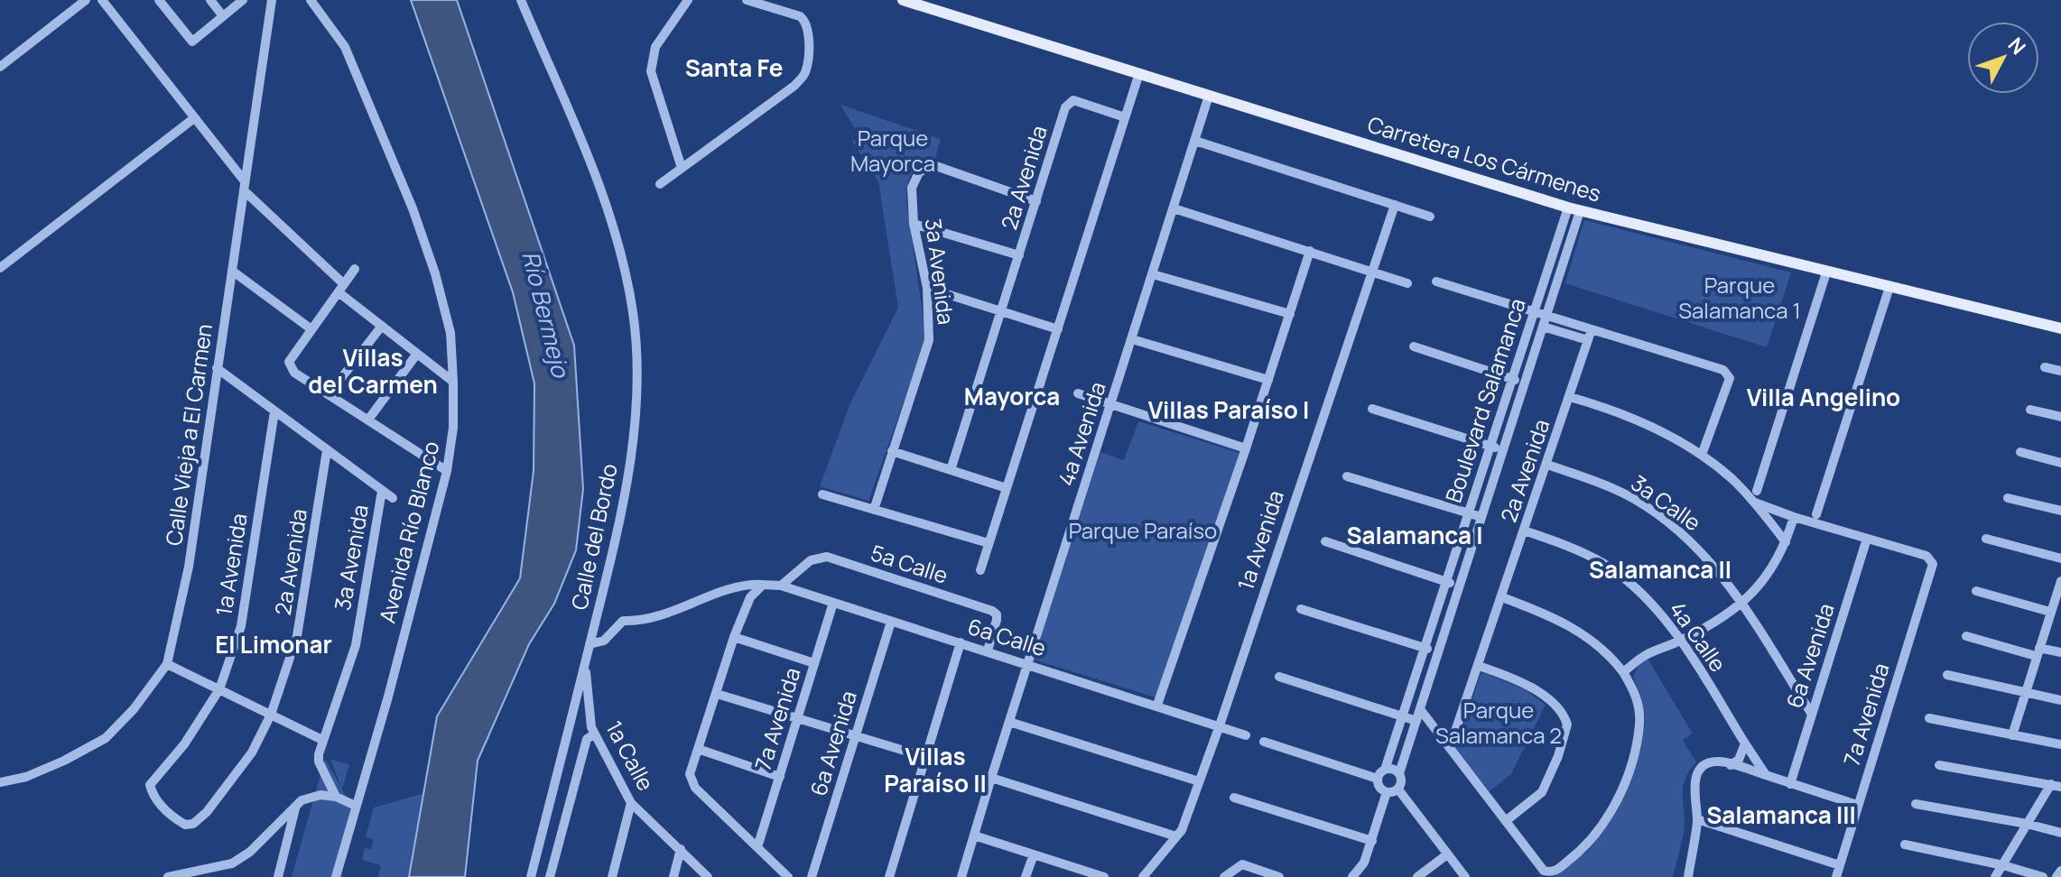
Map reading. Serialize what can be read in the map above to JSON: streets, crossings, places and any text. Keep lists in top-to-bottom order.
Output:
{
  "streets": {
    "main road": ["Carretera Los Cármenes"],
    "street": [
      "2a Avenida",
      "3a Avenida",
      "Boulevard Salamanca",
      "4a Avenida",
      "Calle Vieja a El Carmen",
      "3a Calle",
      "Avenida Río Blanco",
      "Calle del Bordo",
      "1a Avenida",
      "5a Calle",
      "4a Calle",
      "6a Calle",
      "6a Avenida",
      "7a Avenida",
      "1a Calle"
    ]
  },
  "crossings": [
    ["Carretera Los Cármenes", "Boulevard Salamanca"],
    ["Carretera Los Cármenes", "4a Avenida"],
    ["2a Avenida", "3a Avenida"],
    ["2a Avenida", "3a Calle"],
    ["2a Avenida", "1a Avenida"],
    ["2a Avenida", "4a Calle"],
    ["3a Avenida", "5a Calle"],
    ["4a Avenida", "6a Calle"],
    ["3a Calle", "6a Avenida"],
    ["Calle del Bordo", "6a Calle"],
    ["Calle del Bordo", "1a Calle"],
    ["1a Avenida", "6a Calle"],
    ["5a Calle", "6a Calle"],
    ["6a Calle", "6a Avenida"],
    ["6a Calle", "7a Avenida"],
    ["6a Avenida", "7a Avenida"]
  ],
  "districts": [
    "Santa Fe",
    "Villas del Carmen",
    "Mayorca",
    "Villa Angelino",
    "Villas Paraíso I",
    "Salamanca I",
    "Salamanca II",
    "El Limonar",
    "Villas Paraíso II",
    "Salamanca III"
  ],
  "water": ["Río Bermejo"],
  "parks": [
    "Parque Mayorca",
    "Parque Salamanca 1",
    "Parque Paraíso",
    "Parque Salamanca 2"
  ],
  "north": "top right"
}
